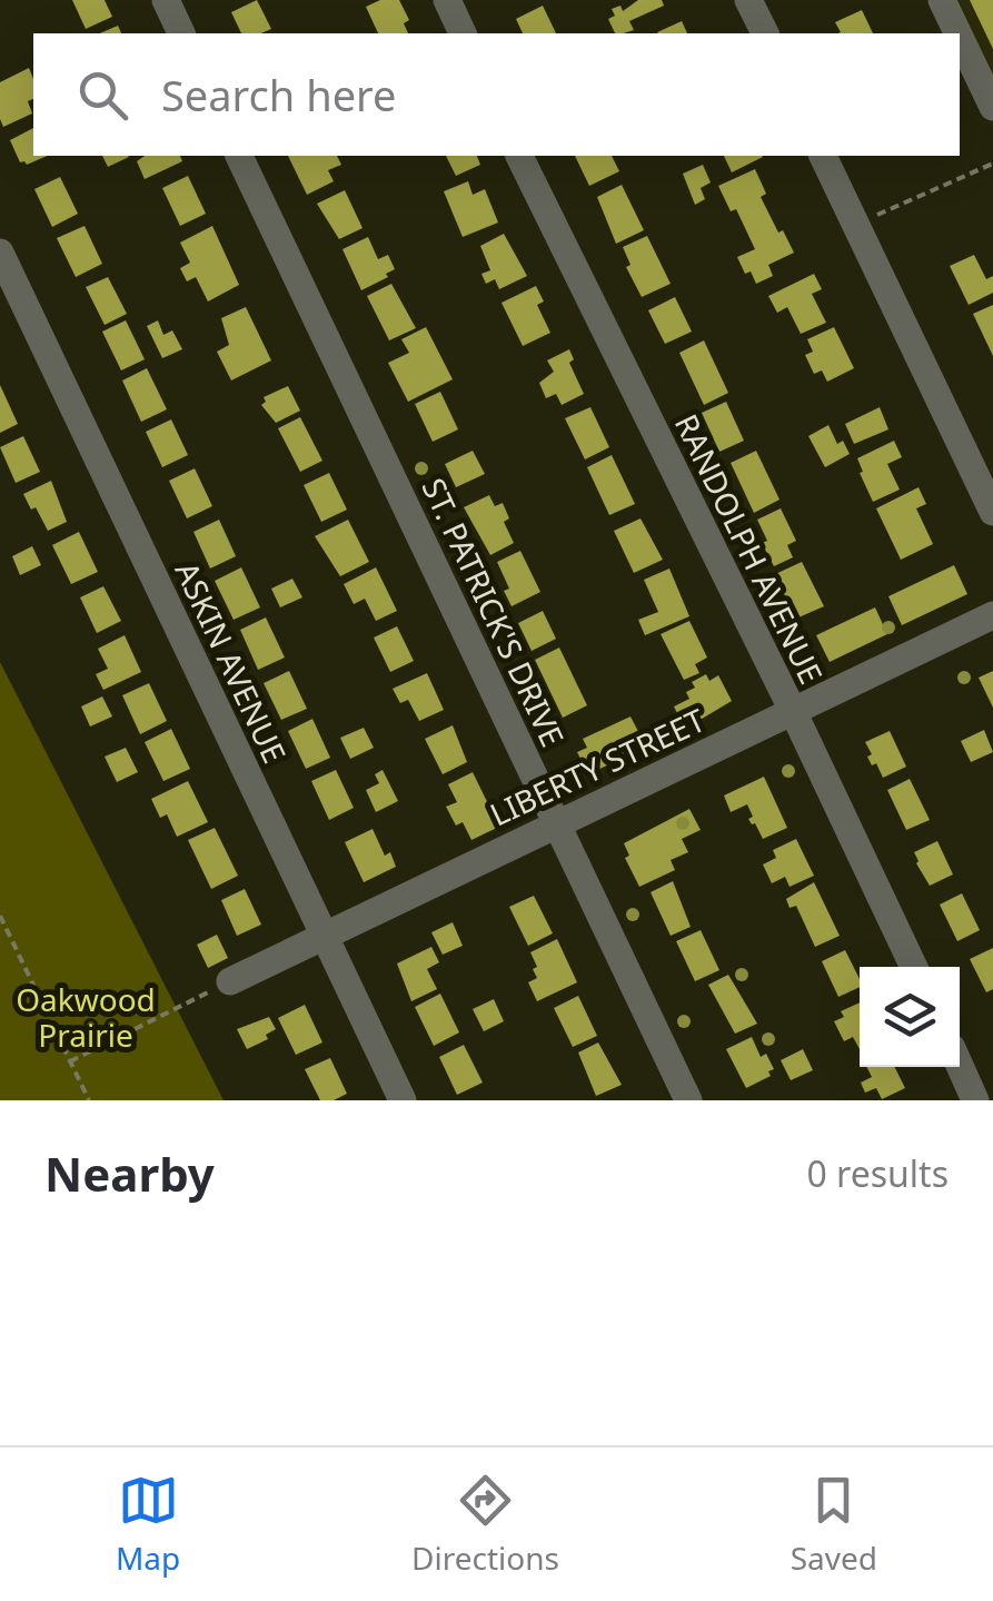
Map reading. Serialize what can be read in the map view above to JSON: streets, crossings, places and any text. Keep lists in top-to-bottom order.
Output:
{
  "streets": {
    "street": [
      "RANDOLPH AVENUE",
      "ST. PATRICK'S DRIVE",
      "ASKIN AVENUE",
      "LIBERTY STREET"
    ]
  },
  "crossings": [
    ["RANDOLPH AVENUE", "LIBERTY STREET"],
    ["ST. PATRICK'S DRIVE", "LIBERTY STREET"],
    ["ASKIN AVENUE", "LIBERTY STREET"]
  ],
  "parks": ["Oakwood Prairie"],
  "page": {
    "search": "Search here",
    "heading": ["Nearby", "0 results"],
    "nav": ["Map", "Directions", "Saved"]
  }
}
